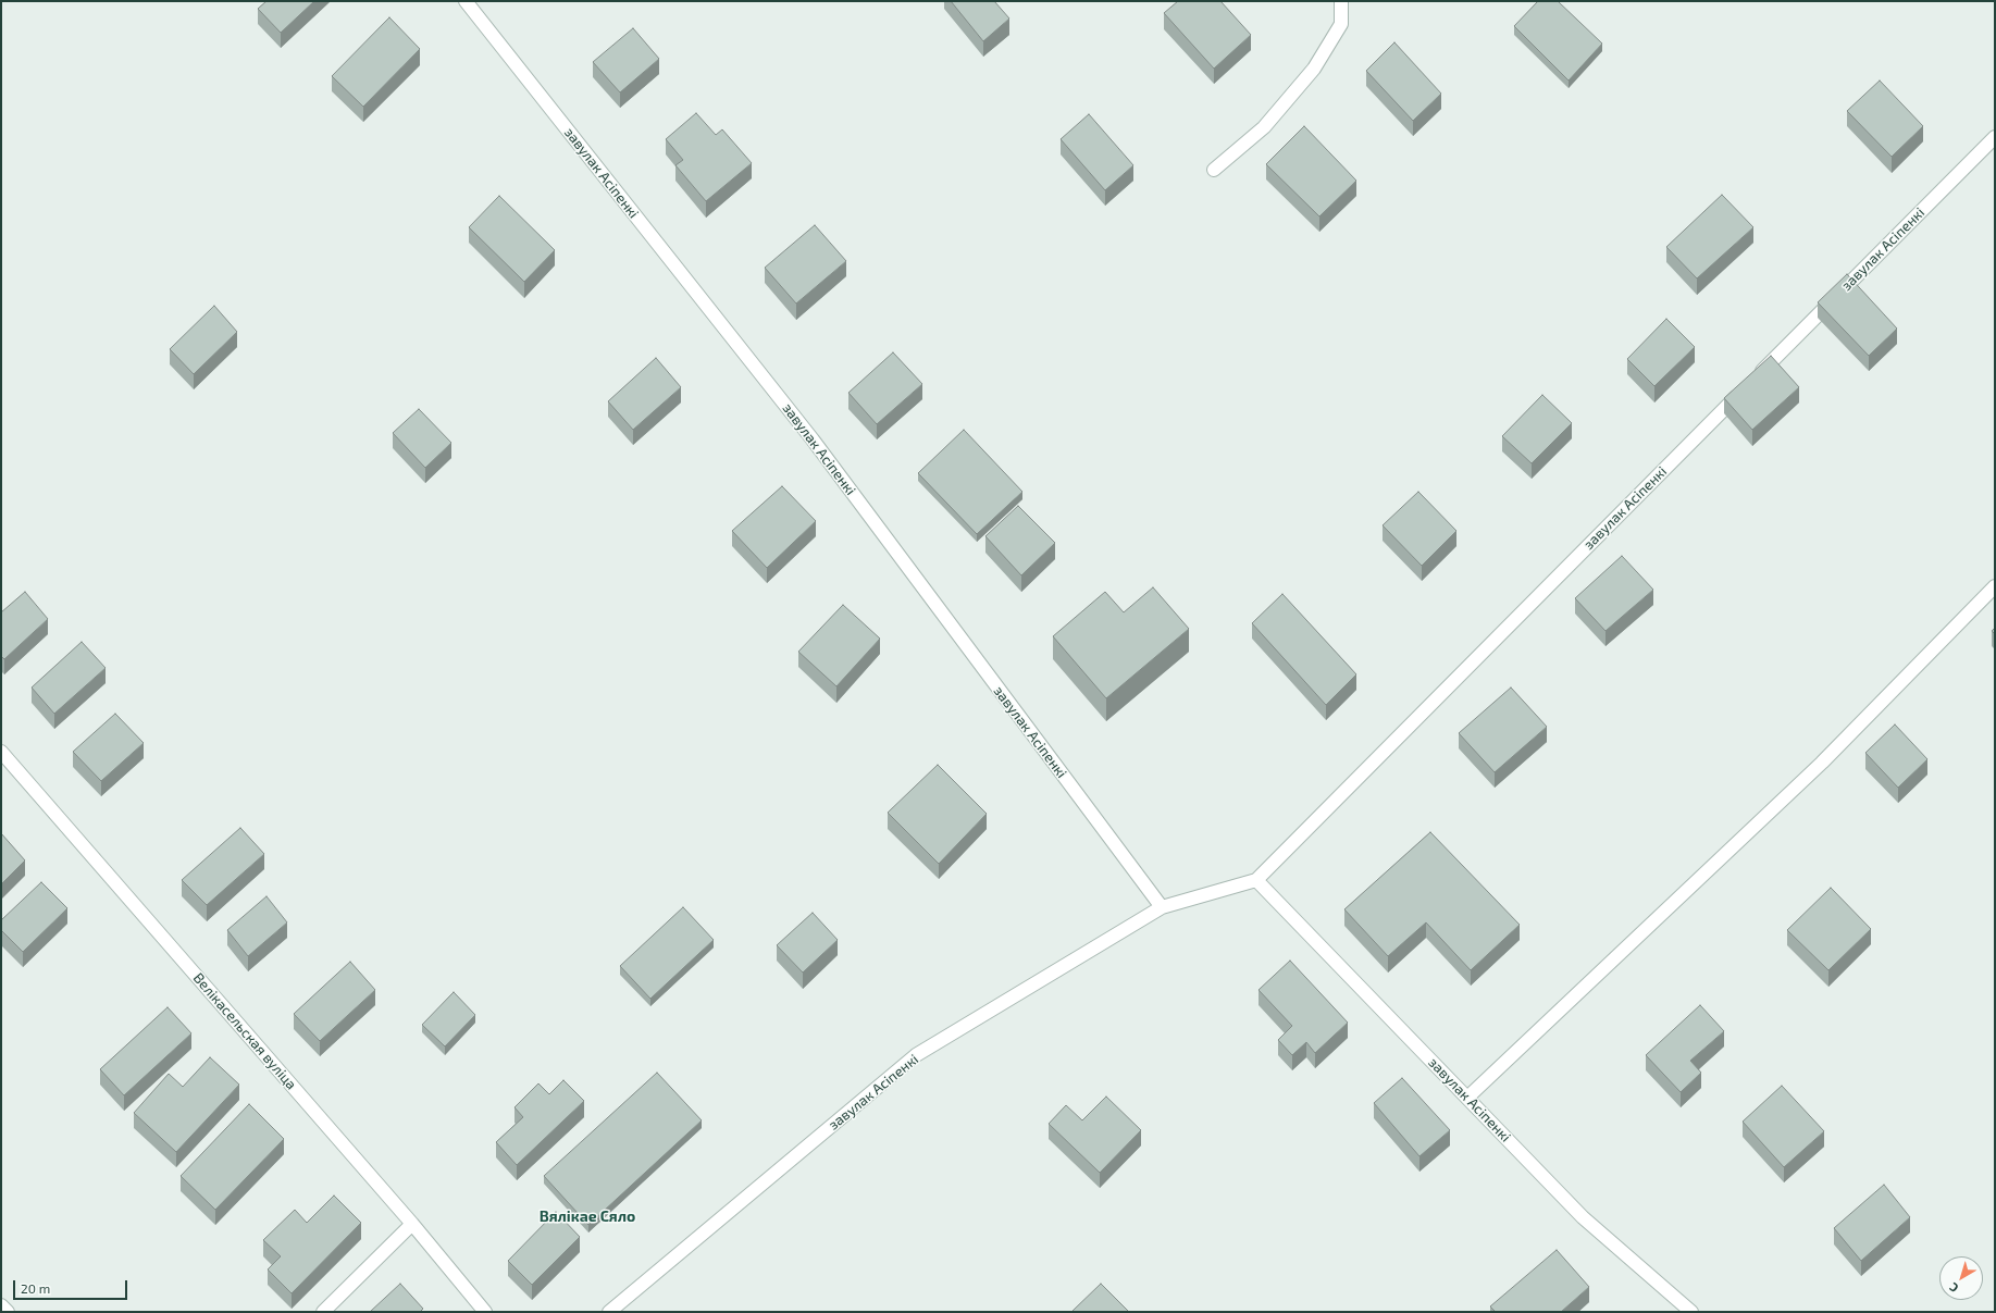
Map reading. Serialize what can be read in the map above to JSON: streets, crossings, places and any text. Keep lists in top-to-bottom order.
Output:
{
  "streets": {
    "street": ["завулак Асіпенкі", "Велікасельская вуліца"]
  },
  "districts": ["Вялікае Сяло"],
  "scale_bar": "20 m",
  "north": "bottom left"
}
